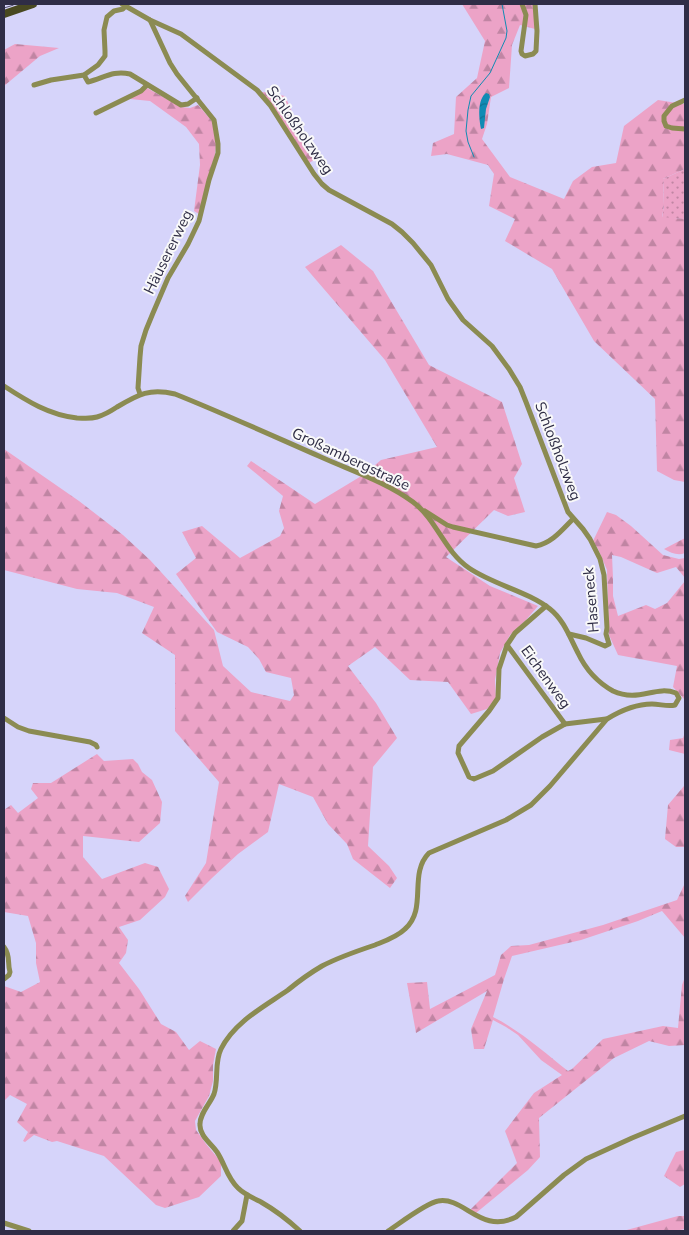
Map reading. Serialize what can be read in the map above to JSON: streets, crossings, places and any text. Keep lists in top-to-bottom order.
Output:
{
  "streets": {
    "street": [
      "Schloßholzweg",
      "Häusererweg",
      "Großambergstraße",
      "Haseneck",
      "Eichenweg"
    ]
  },
  "crossings": [
    ["Schloßholzweg", "Häusererweg"],
    ["Schloßholzweg", "Haseneck"],
    ["Häusererweg", "Großambergstraße"],
    ["Großambergstraße", "Haseneck"]
  ]
}
